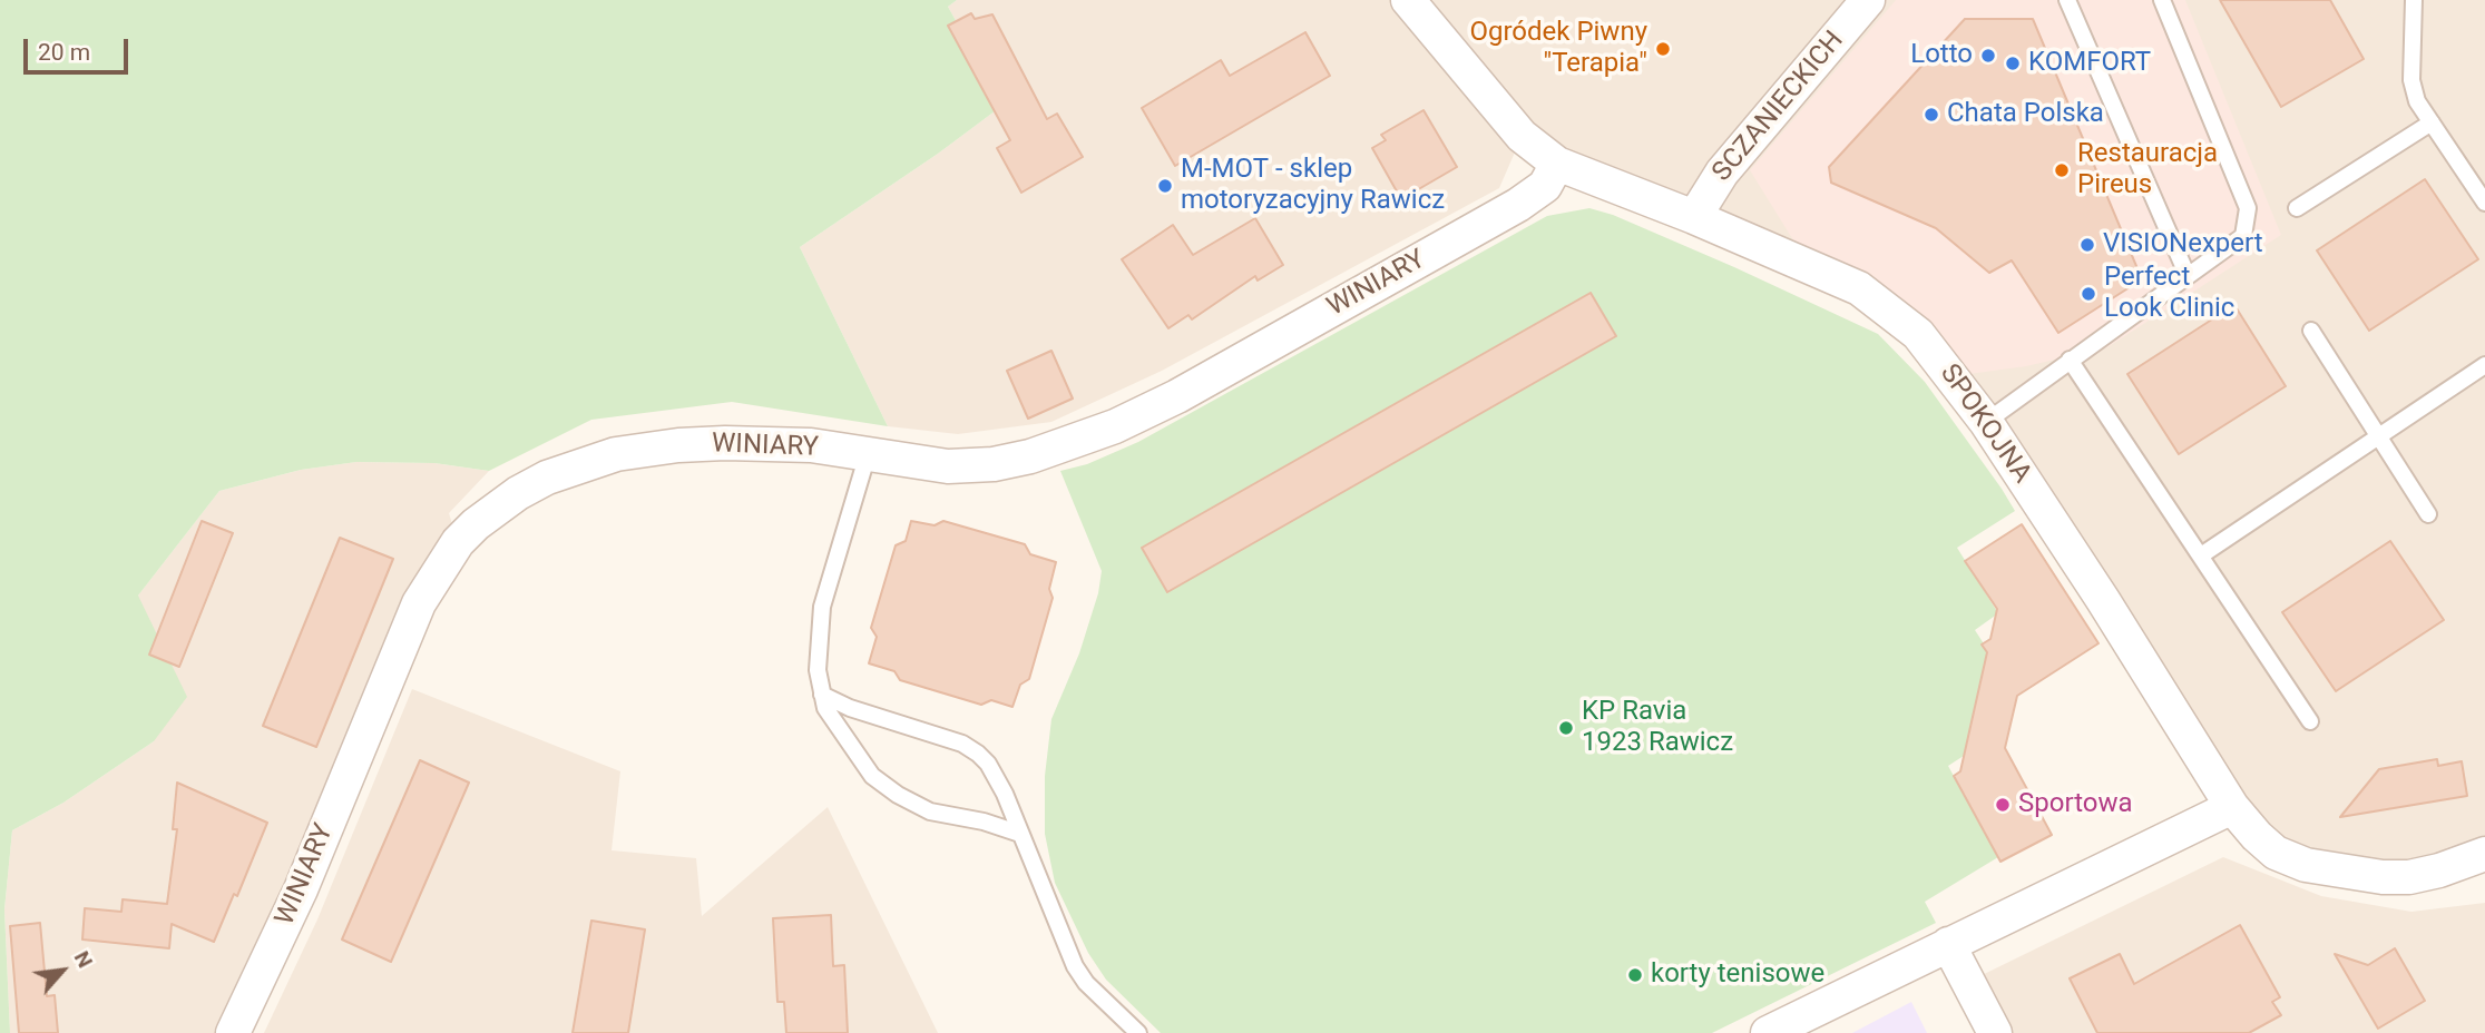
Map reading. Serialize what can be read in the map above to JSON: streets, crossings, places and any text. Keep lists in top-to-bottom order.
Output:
{
  "streets": {
    "street": ["SCZANIECKICH", "WINIARY", "SPOKOJNA"]
  },
  "crossings": [
    ["SCZANIECKICH", "SPOKOJNA"],
    ["WINIARY", "SPOKOJNA"]
  ],
  "places": [
    "Ogródek Piwny \"Terapia\"",
    "Lotto",
    "KOMFORT",
    "Chata Polska",
    "Restauracja Pireus",
    "M-MOT - sklep motoryzacyjny Rawicz",
    "VISIONexpert",
    "Perfect Look Clinic",
    "KP Ravia 1923 Rawicz",
    "Sportowa",
    "korty tenisowe"
  ],
  "scale_bar": "20 m",
  "north": "top right"
}
